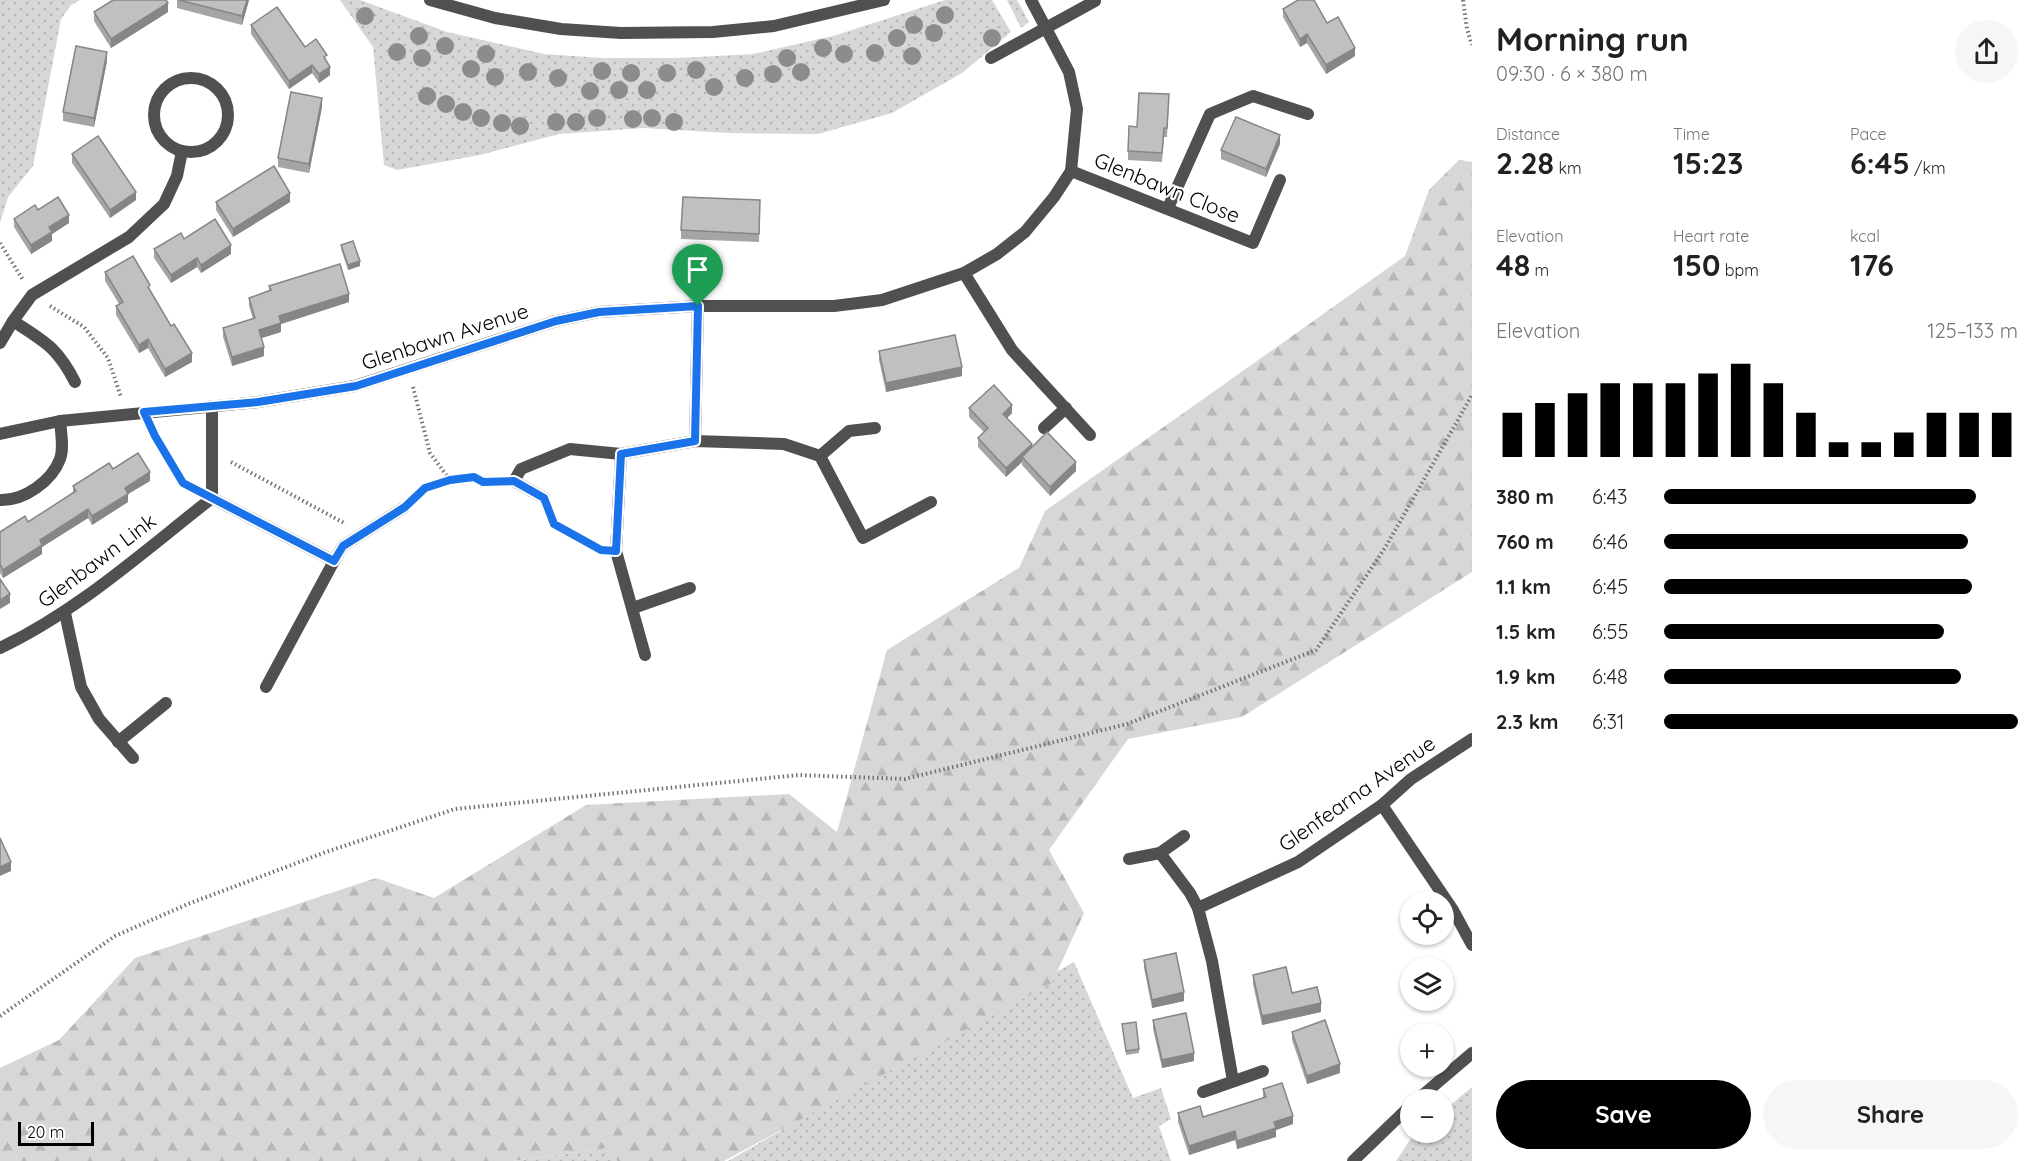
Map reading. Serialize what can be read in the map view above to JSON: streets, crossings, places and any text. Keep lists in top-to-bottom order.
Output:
{
  "streets": {
    "street": [
      "Glenbawn Close",
      "Glenbawn Avenue",
      "Glenbawn Link",
      "Glenfearna Avenue"
    ]
  },
  "crossings": [
    ["Glenbawn Close", "Glenbawn Avenue"]
  ],
  "scale_bar": "20 m",
  "page": {
    "heading": ["Morning run", "09:30 · 6 × 380 m"],
    "stats": [
      ["Distance", "2.28 km"],
      ["Time", "15:23"],
      ["Pace", "6:45 /km"],
      ["Elevation", "48 m"],
      ["Heart rate", "150 bpm"],
      ["kcal", "176"]
    ],
    "chart": ["Elevation", "125–133 m"],
    "list": [
      {
        "name": "380 m",
        "note": "6:43"
      },
      {
        "name": "760 m",
        "note": "6:46"
      },
      {
        "name": "1.1 km",
        "note": "6:45"
      },
      {
        "name": "1.5 km",
        "note": "6:55"
      },
      {
        "name": "1.9 km",
        "note": "6:48"
      },
      {
        "name": "2.3 km",
        "note": "6:31"
      }
    ],
    "map_buttons": ["+", "−"],
    "buttons": ["Save", "Share"],
    "scale": "20 m"
  }
}
